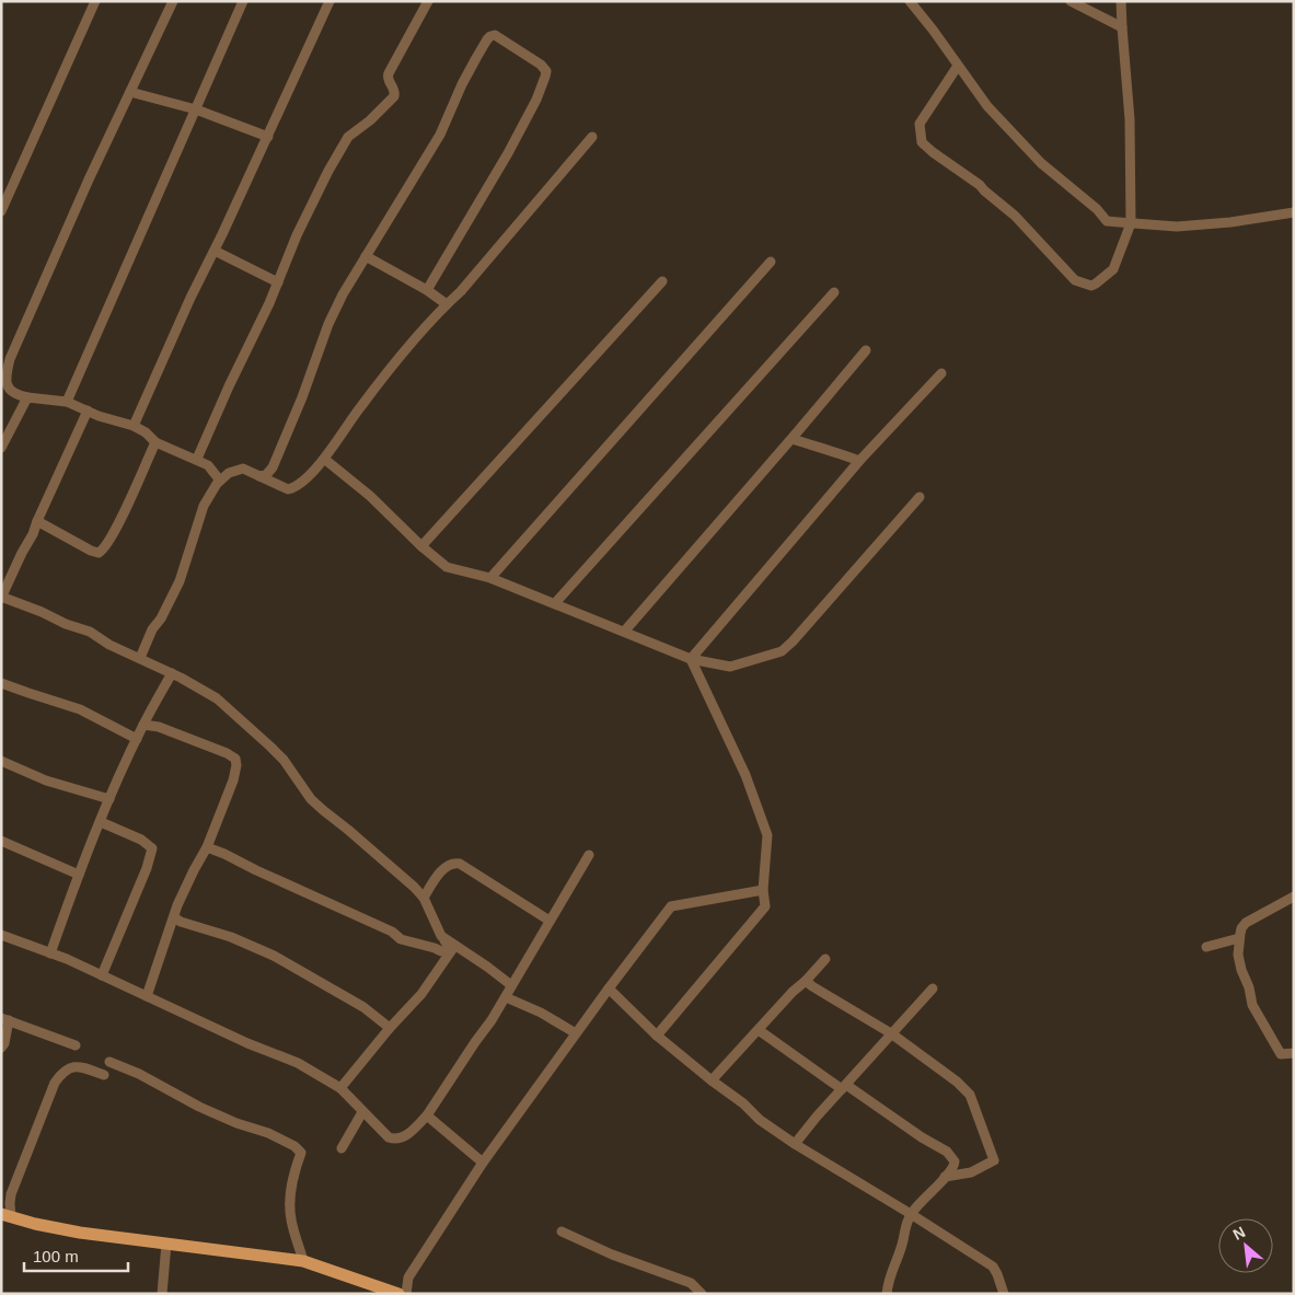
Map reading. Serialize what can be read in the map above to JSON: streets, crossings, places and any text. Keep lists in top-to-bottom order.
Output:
{
  "scale_bar": "100 m",
  "north": "top left"
}
